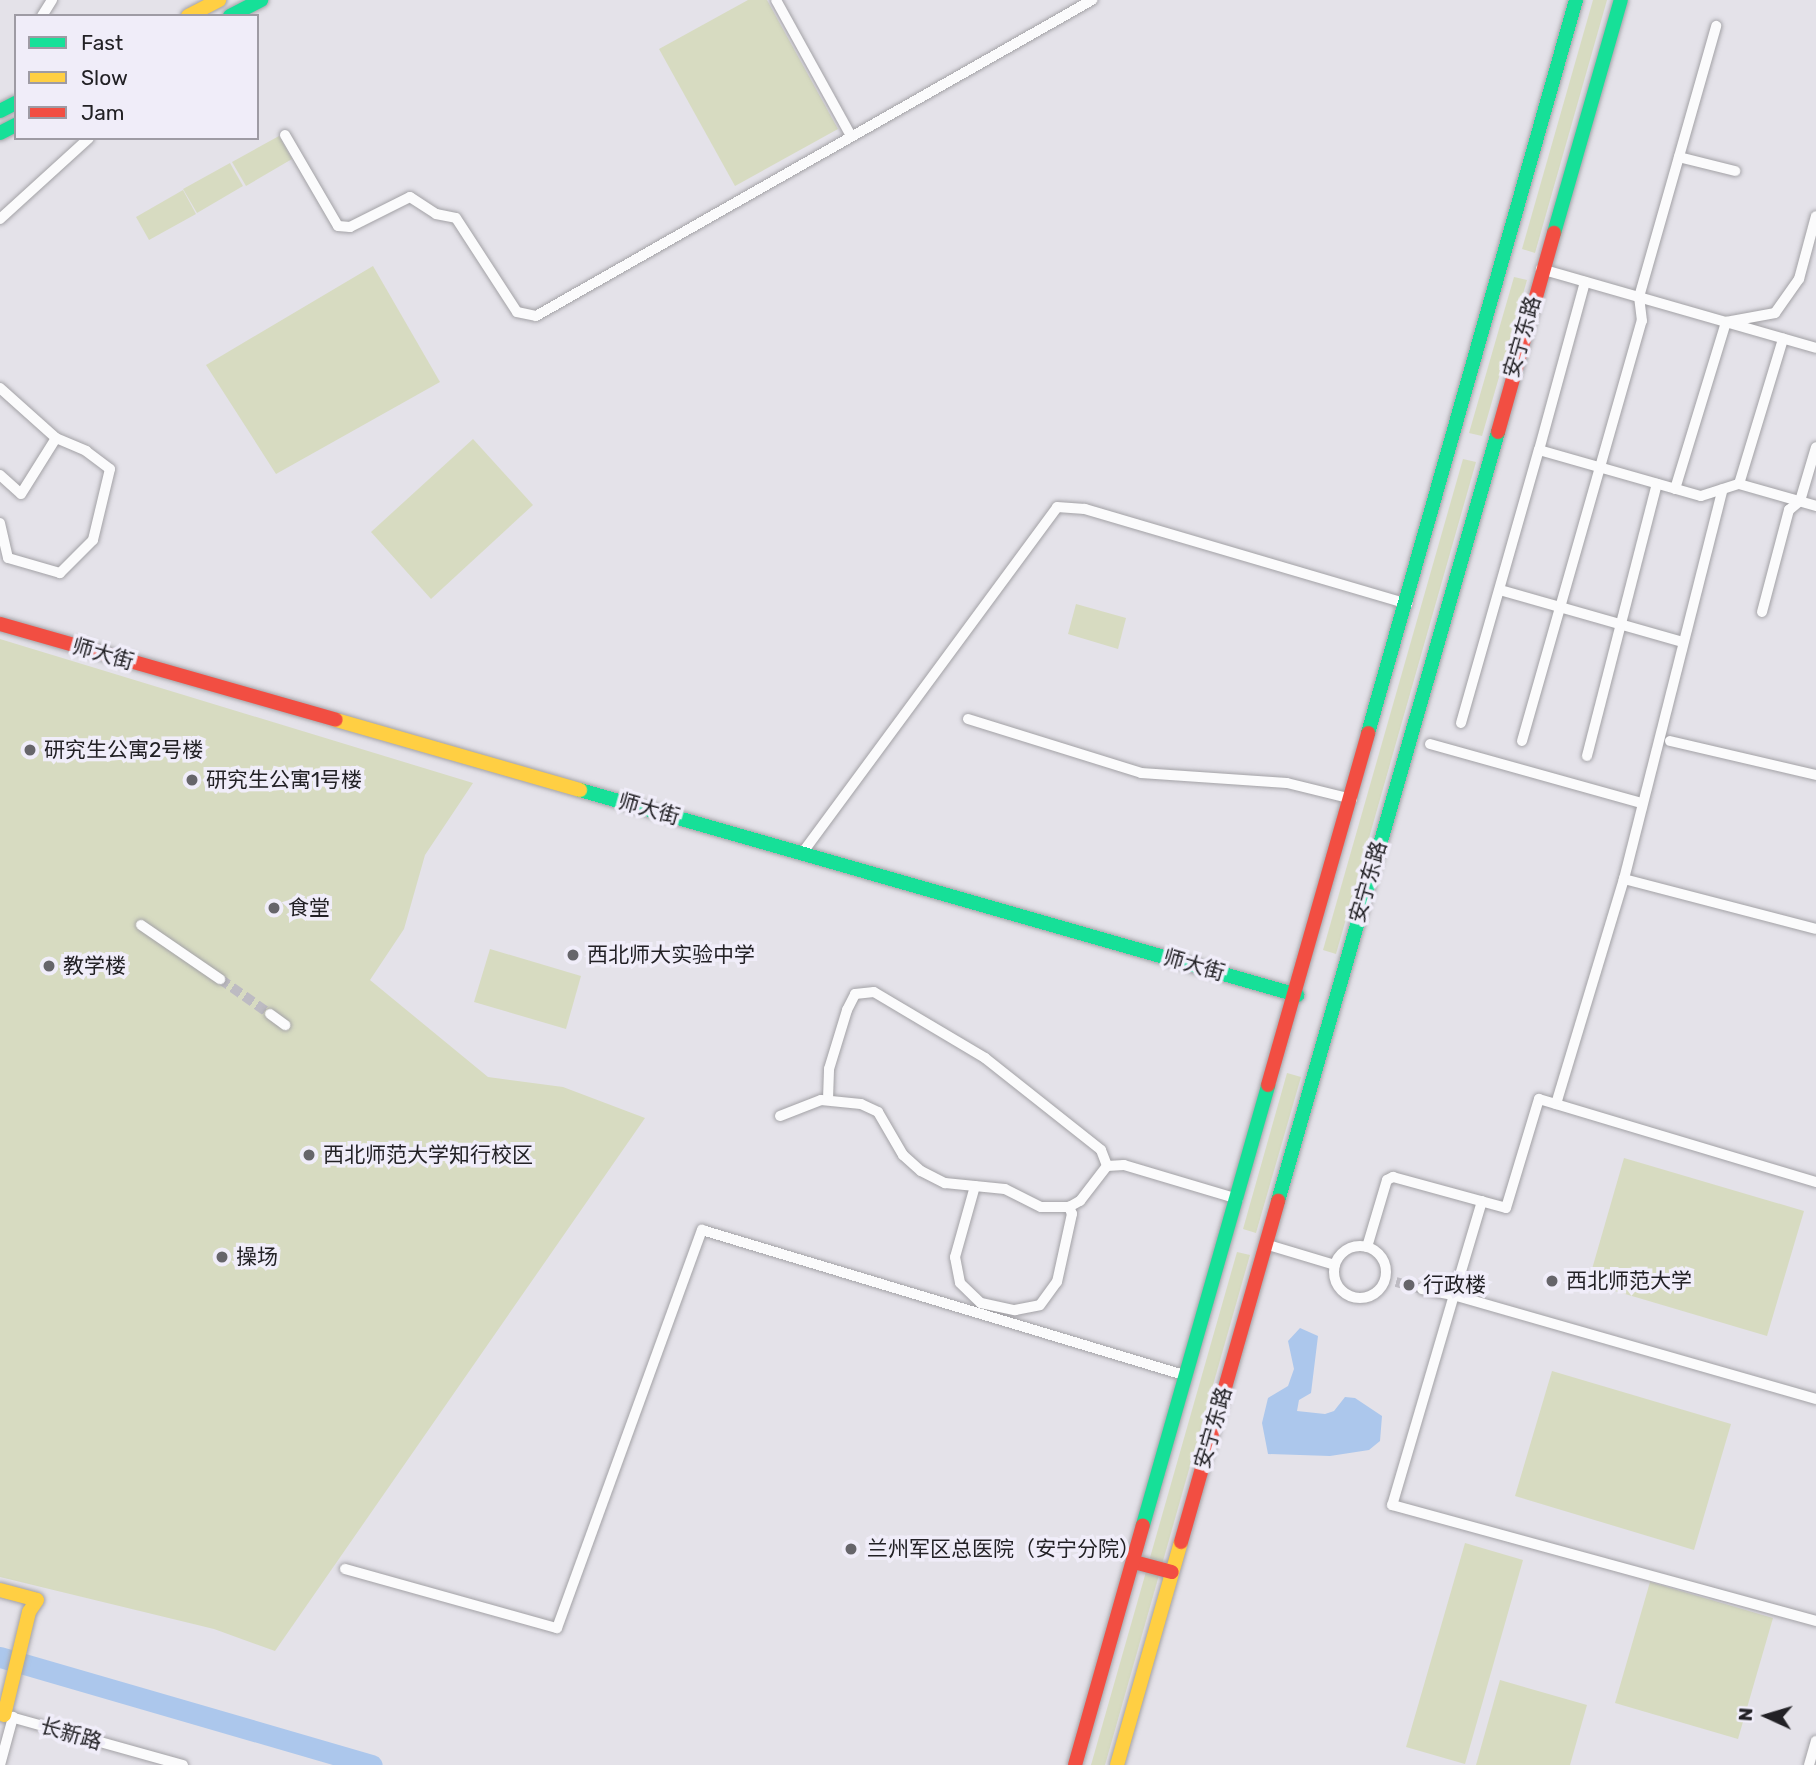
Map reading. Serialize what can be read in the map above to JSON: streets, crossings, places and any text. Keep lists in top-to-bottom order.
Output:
{
  "streets": {
    "main road": ["安宁东路", "师大街"],
    "street": ["长新路"]
  },
  "crossings": [
    ["安宁东路", "师大街"]
  ],
  "places": [
    "研究生公寓2号楼",
    "研究生公寓1号楼",
    "食堂",
    "西北师大实验中学",
    "教学楼",
    "西北师范大学知行校区",
    "操场",
    "西北师范大学",
    "行政楼",
    "兰州军区总医院（安宁分院）"
  ],
  "legend": ["Fast", "Slow", "Jam"],
  "north": "left"
}
